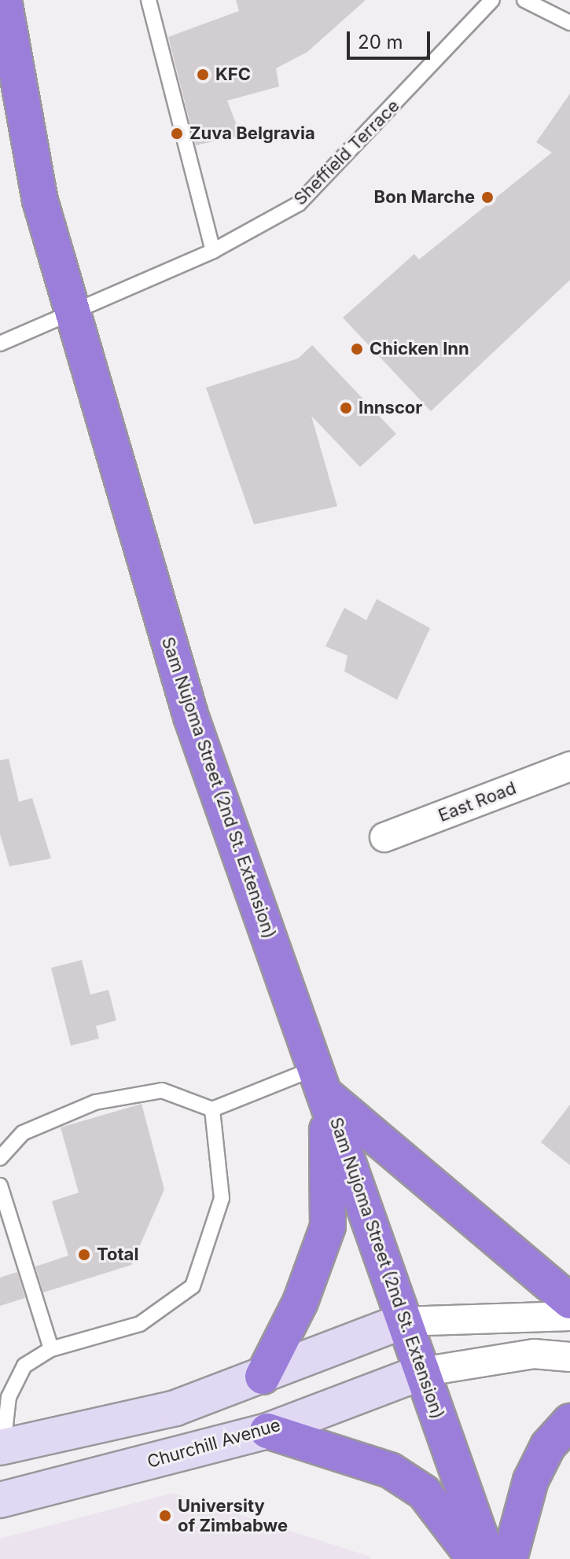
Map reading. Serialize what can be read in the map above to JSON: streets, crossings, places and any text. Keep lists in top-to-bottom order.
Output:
{
  "streets": {
    "highway": ["Sam Nujoma Street (2nd St. Extension)"],
    "main road": ["Churchill Avenue"],
    "street": ["East Road"],
    "lane": ["Sheffield Terrace"]
  },
  "crossings": [
    ["Sheffield Terrace", "Sam Nujoma Street (2nd St. Extension)"],
    ["Sam Nujoma Street (2nd St. Extension)", "Churchill Avenue"]
  ],
  "places": [
    "KFC",
    "Zuva Belgravia",
    "Bon Marche",
    "Chicken Inn",
    "Innscor",
    "Total",
    "University of Zimbabwe"
  ],
  "scale_bar": "20 m"
}
